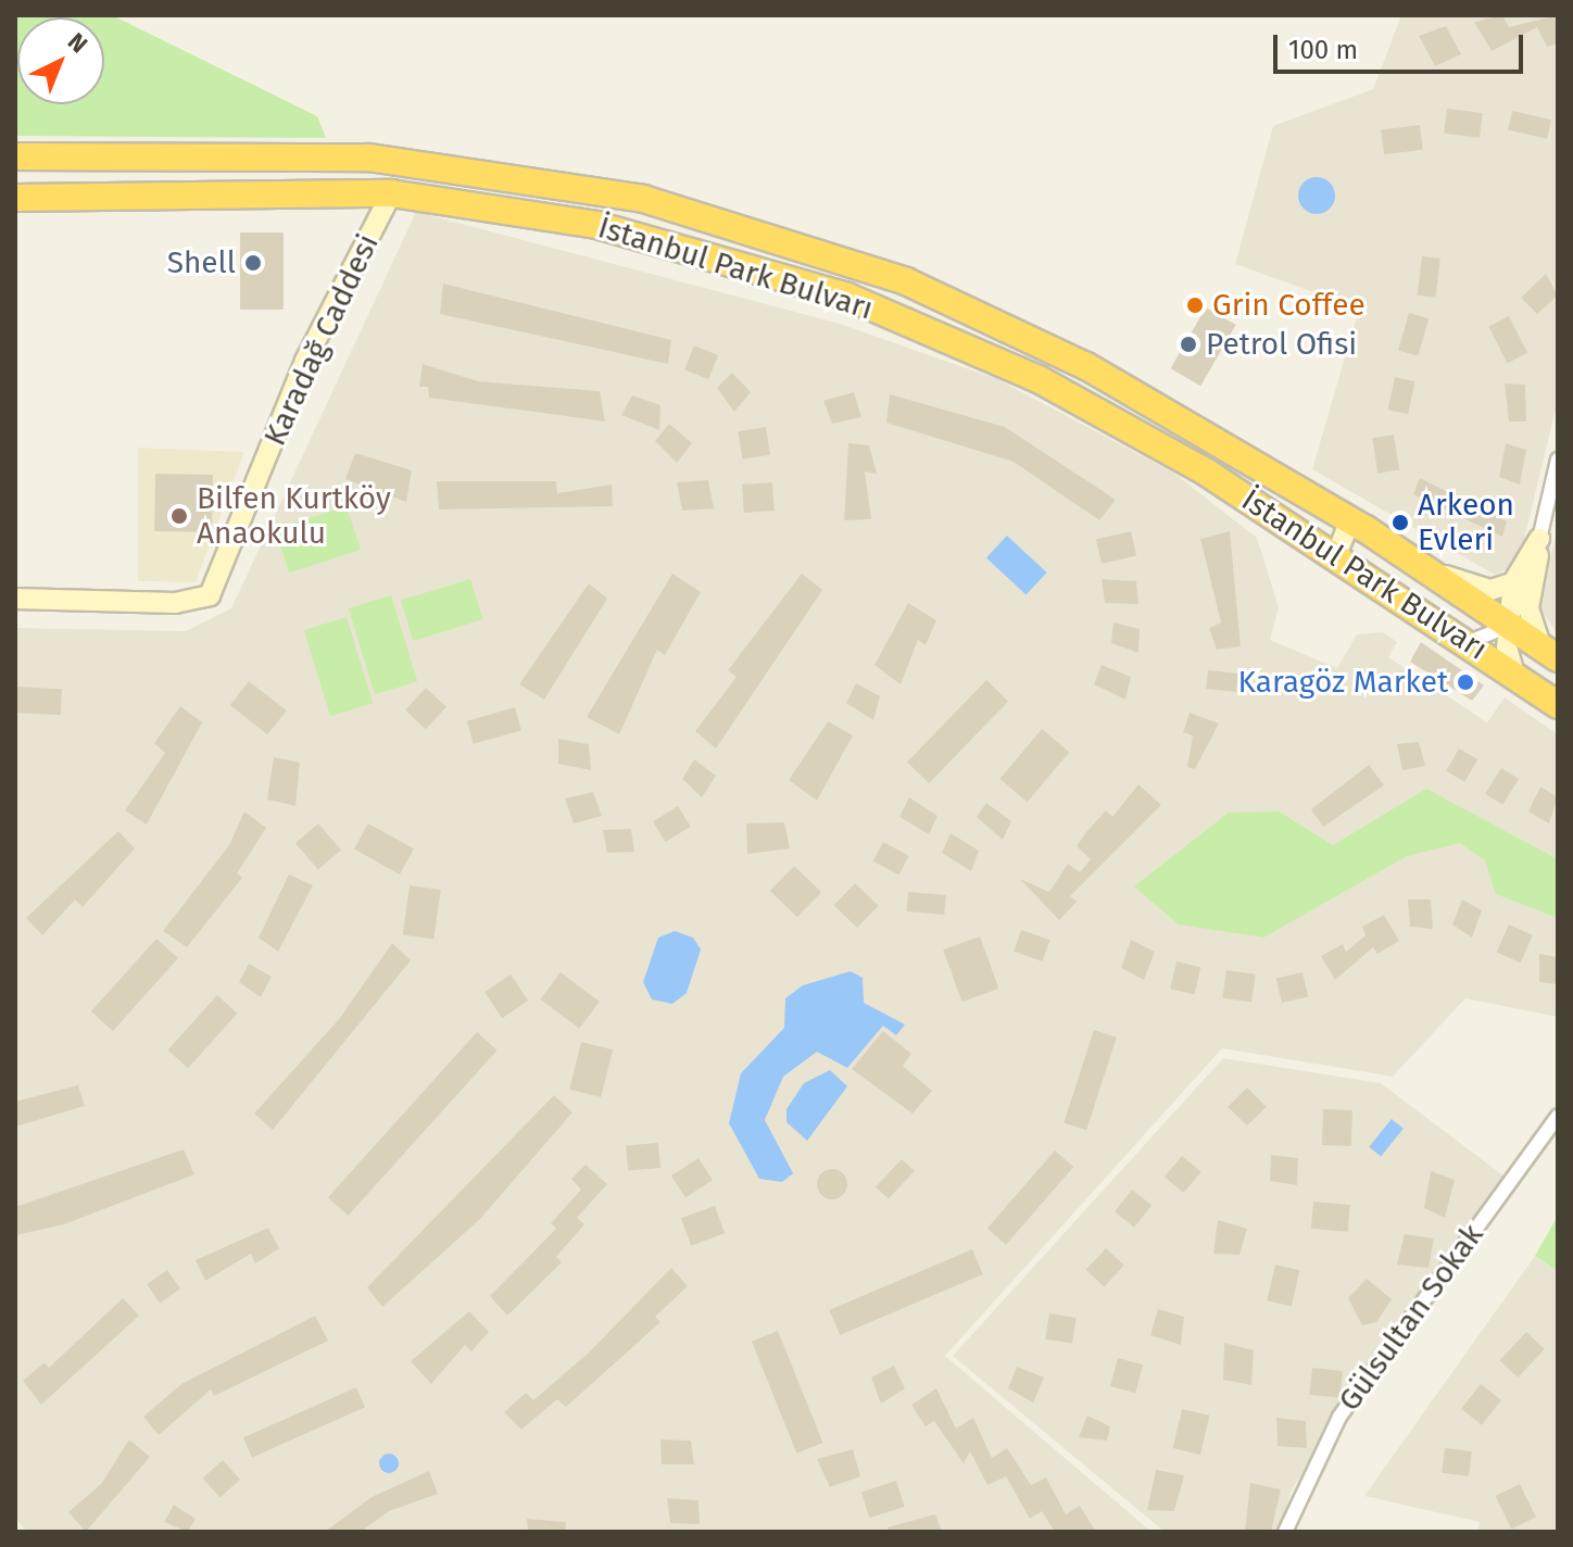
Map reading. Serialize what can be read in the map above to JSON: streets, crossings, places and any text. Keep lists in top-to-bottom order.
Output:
{
  "streets": {
    "highway": ["İstanbul Park Bulvarı"],
    "street": ["Karadağ Caddesi", "Gülsultan Sokak"]
  },
  "crossings": [
    ["İstanbul Park Bulvarı", "Karadağ Caddesi"]
  ],
  "places": [
    "Shell",
    "Grin Coffee",
    "Petrol Ofisi",
    "Bilfen Kurtköy Anaokulu",
    "Arkeon Evleri",
    "Karagöz Market"
  ],
  "scale_bar": "100 m",
  "north": "top right"
}
